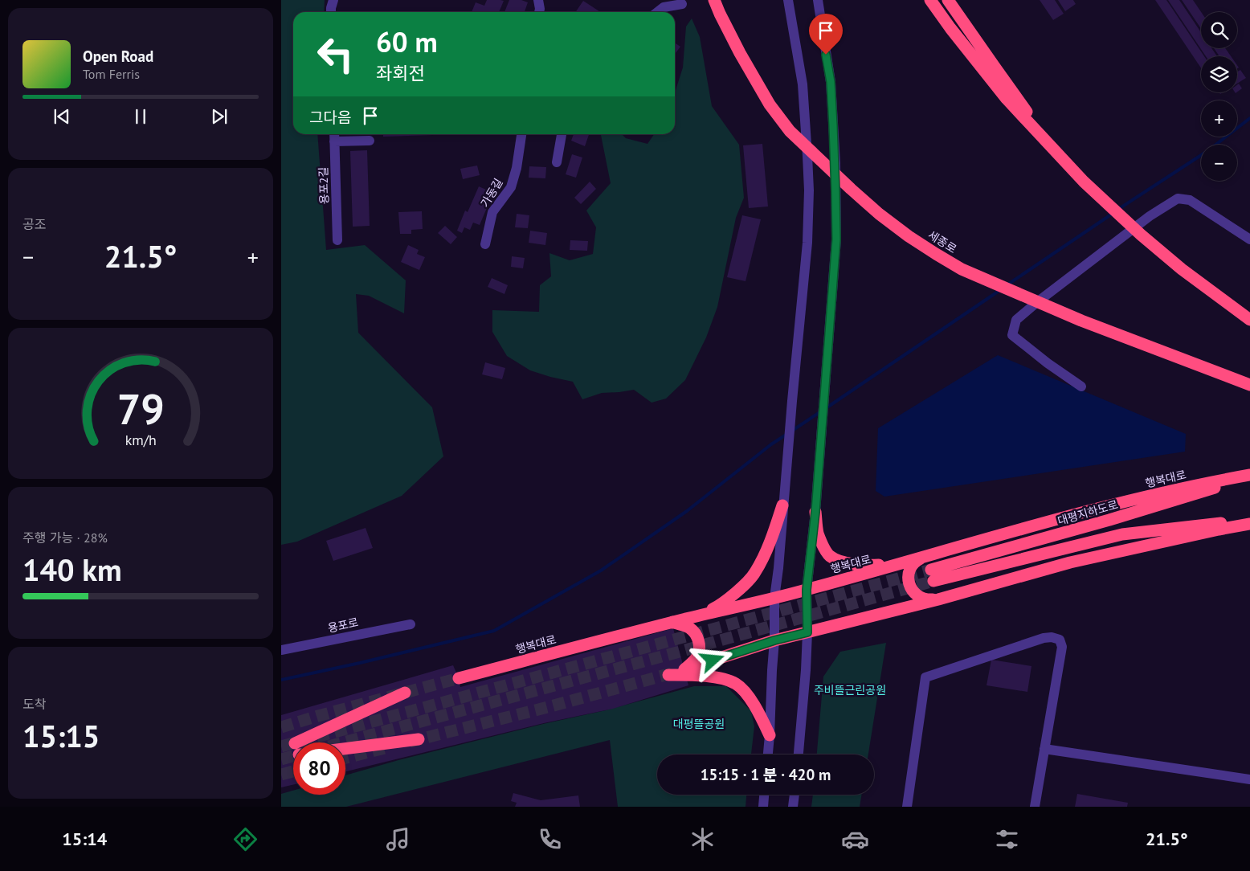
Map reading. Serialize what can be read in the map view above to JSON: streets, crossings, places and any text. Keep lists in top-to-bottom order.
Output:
{
  "streets": {
    "highway": ["세종로", "행복대로", "대평지하도로"],
    "street": ["용포2길", "가동길", "용포로"]
  },
  "crossings": [
    ["행복대로", "대평지하도로"]
  ],
  "parks": ["주비뜰근린공원", "대평뜰공원"],
  "page": {
    "map_buttons": ["+", "−"],
    "turn": ["60 m", "좌회전"],
    "song": ["Open Road", "Tom Ferris"],
    "then": "그다음",
    "tile": [
      "공조",
      ["주행 가능 · 28%", "140 km"],
      ["도착", "15:15"]
    ],
    "heat": ["−", "21.5°", "+"],
    "limit": "80",
    "trip": "15:15 · 1 분 · 420 m",
    "tabs": ["15:14", "21.5°"],
    "gauge": ["79", "km/h"]
  }
}
